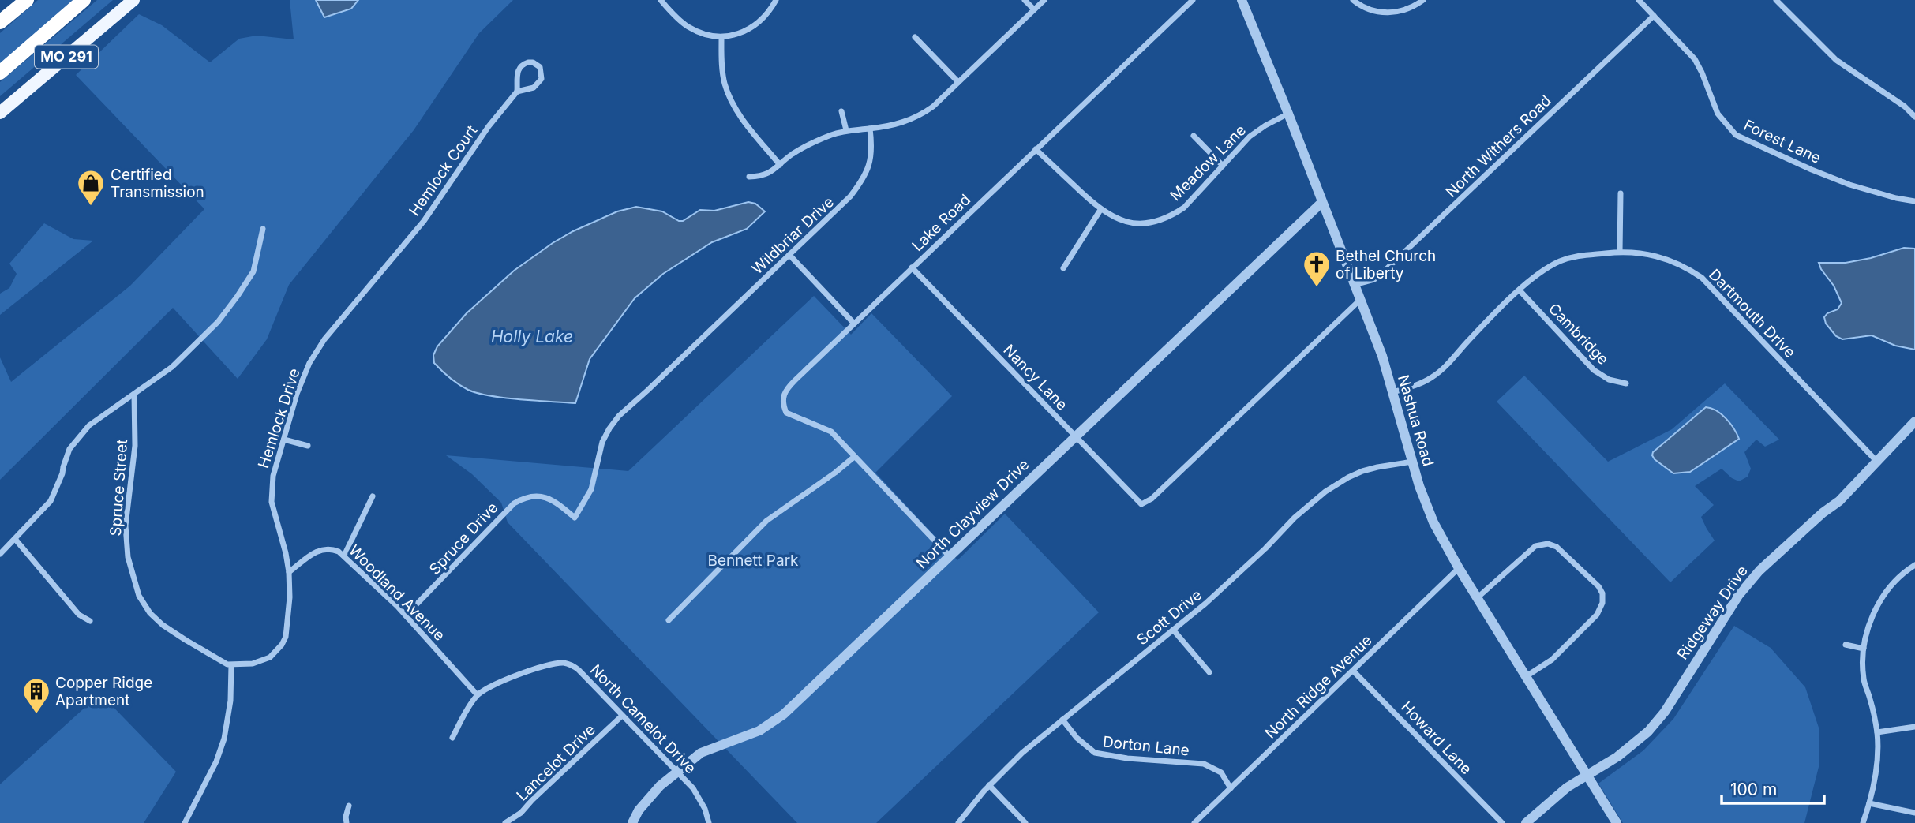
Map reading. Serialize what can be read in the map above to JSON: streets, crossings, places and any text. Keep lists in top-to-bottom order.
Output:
{
  "streets": {
    "main road": ["MO 291"],
    "street": [
      "Forest Lane",
      "North Withers Road",
      "Meadow Lane",
      "Hemlock Court",
      "Lake Road",
      "Wildbriar Drive",
      "Dartmouth Drive",
      "Cambridge",
      "Nancy Lane",
      "Hemlock Drive",
      "Nashua Road",
      "Spruce Street",
      "North Clayview Drive",
      "Spruce Drive",
      "Woodland Avenue",
      "Ridgeway Drive",
      "Scott Drive",
      "North Ridge Avenue",
      "North Camelot Drive",
      "Howard Lane",
      "Dorton Lane",
      "Lancelot Drive"
    ]
  },
  "crossings": [
    ["Forest Lane", "North Withers Road"],
    ["North Withers Road", "Nashua Road"],
    ["Meadow Lane", "Lake Road"],
    ["Meadow Lane", "Nashua Road"],
    ["Hemlock Court", "Hemlock Drive"],
    ["Lake Road", "Nancy Lane"],
    ["Lake Road", "North Clayview Drive"],
    ["Wildbriar Drive", "Spruce Drive"],
    ["Dartmouth Drive", "Cambridge"],
    ["Dartmouth Drive", "Nashua Road"],
    ["Dartmouth Drive", "Ridgeway Drive"],
    ["Nancy Lane", "Nashua Road"],
    ["Nancy Lane", "North Clayview Drive"],
    ["Hemlock Drive", "Woodland Avenue"],
    ["Nashua Road", "North Clayview Drive"],
    ["Nashua Road", "Ridgeway Drive"],
    ["Nashua Road", "Scott Drive"],
    ["Nashua Road", "North Ridge Avenue"],
    ["North Clayview Drive", "North Camelot Drive"],
    ["Spruce Drive", "Woodland Avenue"],
    ["Woodland Avenue", "North Camelot Drive"],
    ["Scott Drive", "Dorton Lane"],
    ["North Ridge Avenue", "Howard Lane"],
    ["North Ridge Avenue", "Dorton Lane"],
    ["North Camelot Drive", "Lancelot Drive"]
  ],
  "water": ["Holly Lake"],
  "parks": ["Bennett Park"],
  "places": {
    "shop": ["Certified Transmission"],
    "church": ["Bethel Church of Liberty"],
    "building": ["Copper Ridge Apartment"]
  },
  "scale_bar": "100 m"
}
